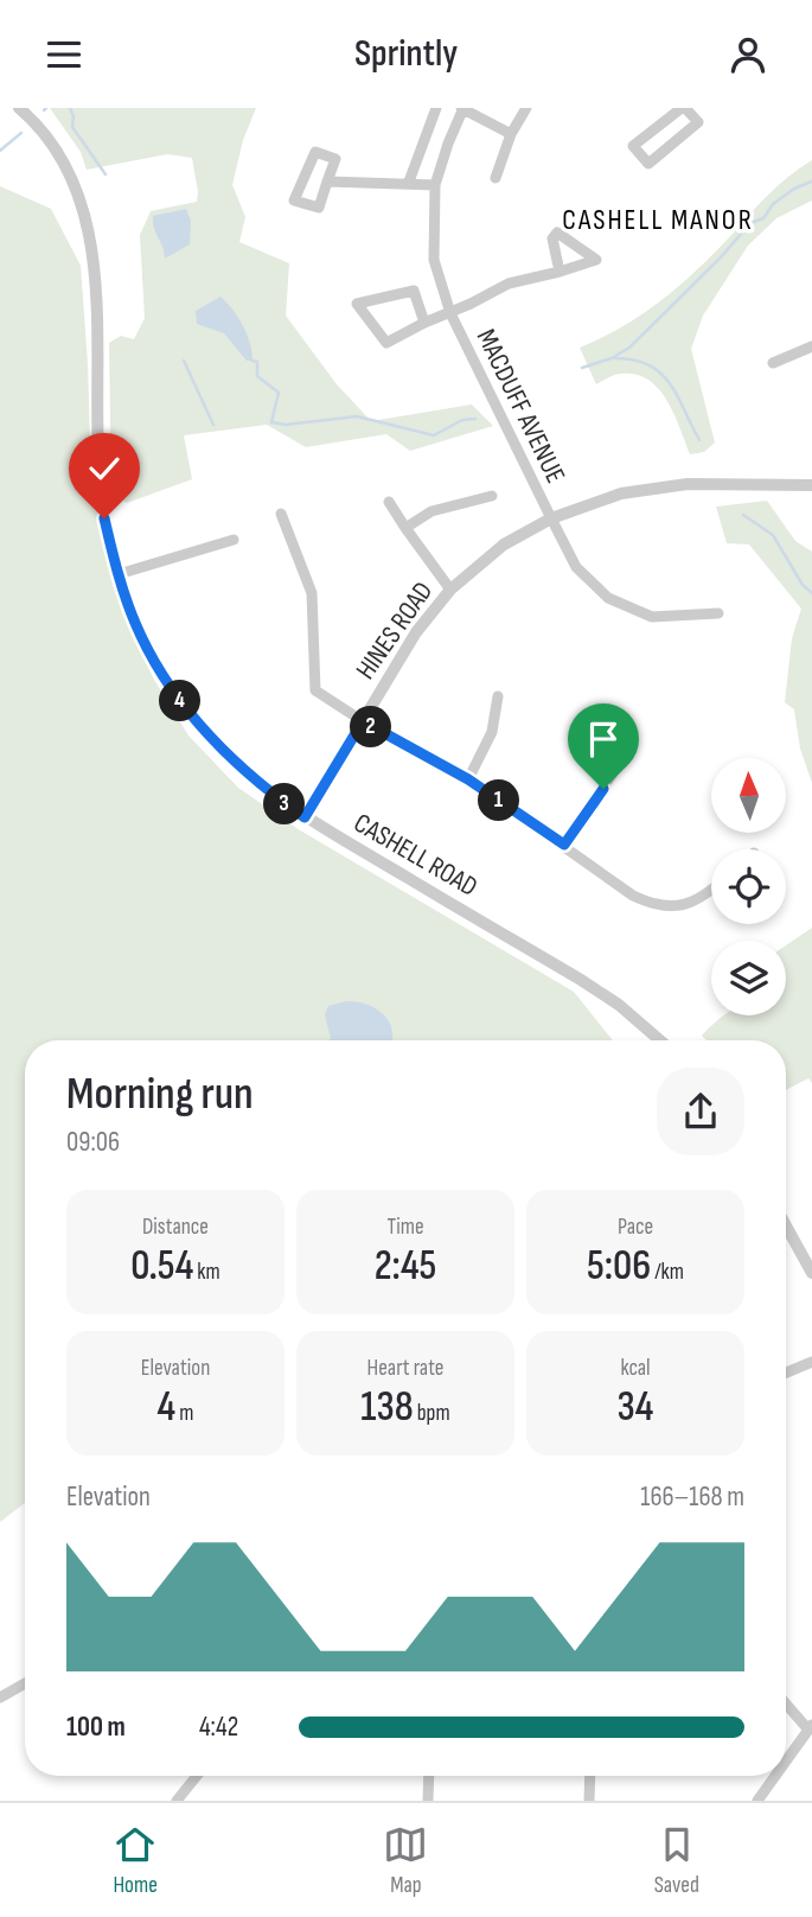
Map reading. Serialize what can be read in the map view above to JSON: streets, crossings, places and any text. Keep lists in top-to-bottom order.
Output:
{
  "streets": {
    "street": ["MACDUFF AVENUE", "HINES ROAD", "CASHELL ROAD"]
  },
  "crossings": [
    ["MACDUFF AVENUE", "HINES ROAD"],
    ["HINES ROAD", "CASHELL ROAD"]
  ],
  "districts": ["CASHELL MANOR"],
  "north": "top",
  "page": {
    "header": "Sprintly",
    "pins": [
      "4",
      "2",
      "1",
      "3"
    ],
    "heading": ["Morning run", "09:06"],
    "stats": [
      ["Distance", "0.54 km"],
      ["Time", "2:45"],
      ["Pace", "5:06 /km"],
      ["Elevation", "4 m"],
      ["Heart rate", "138 bpm"],
      ["kcal", "34"]
    ],
    "chart": ["Elevation", "166–168 m"],
    "list": [
      {
        "name": "100 m",
        "note": "4:42"
      }
    ],
    "tabs": ["Home", "Map", "Saved"]
  }
}
